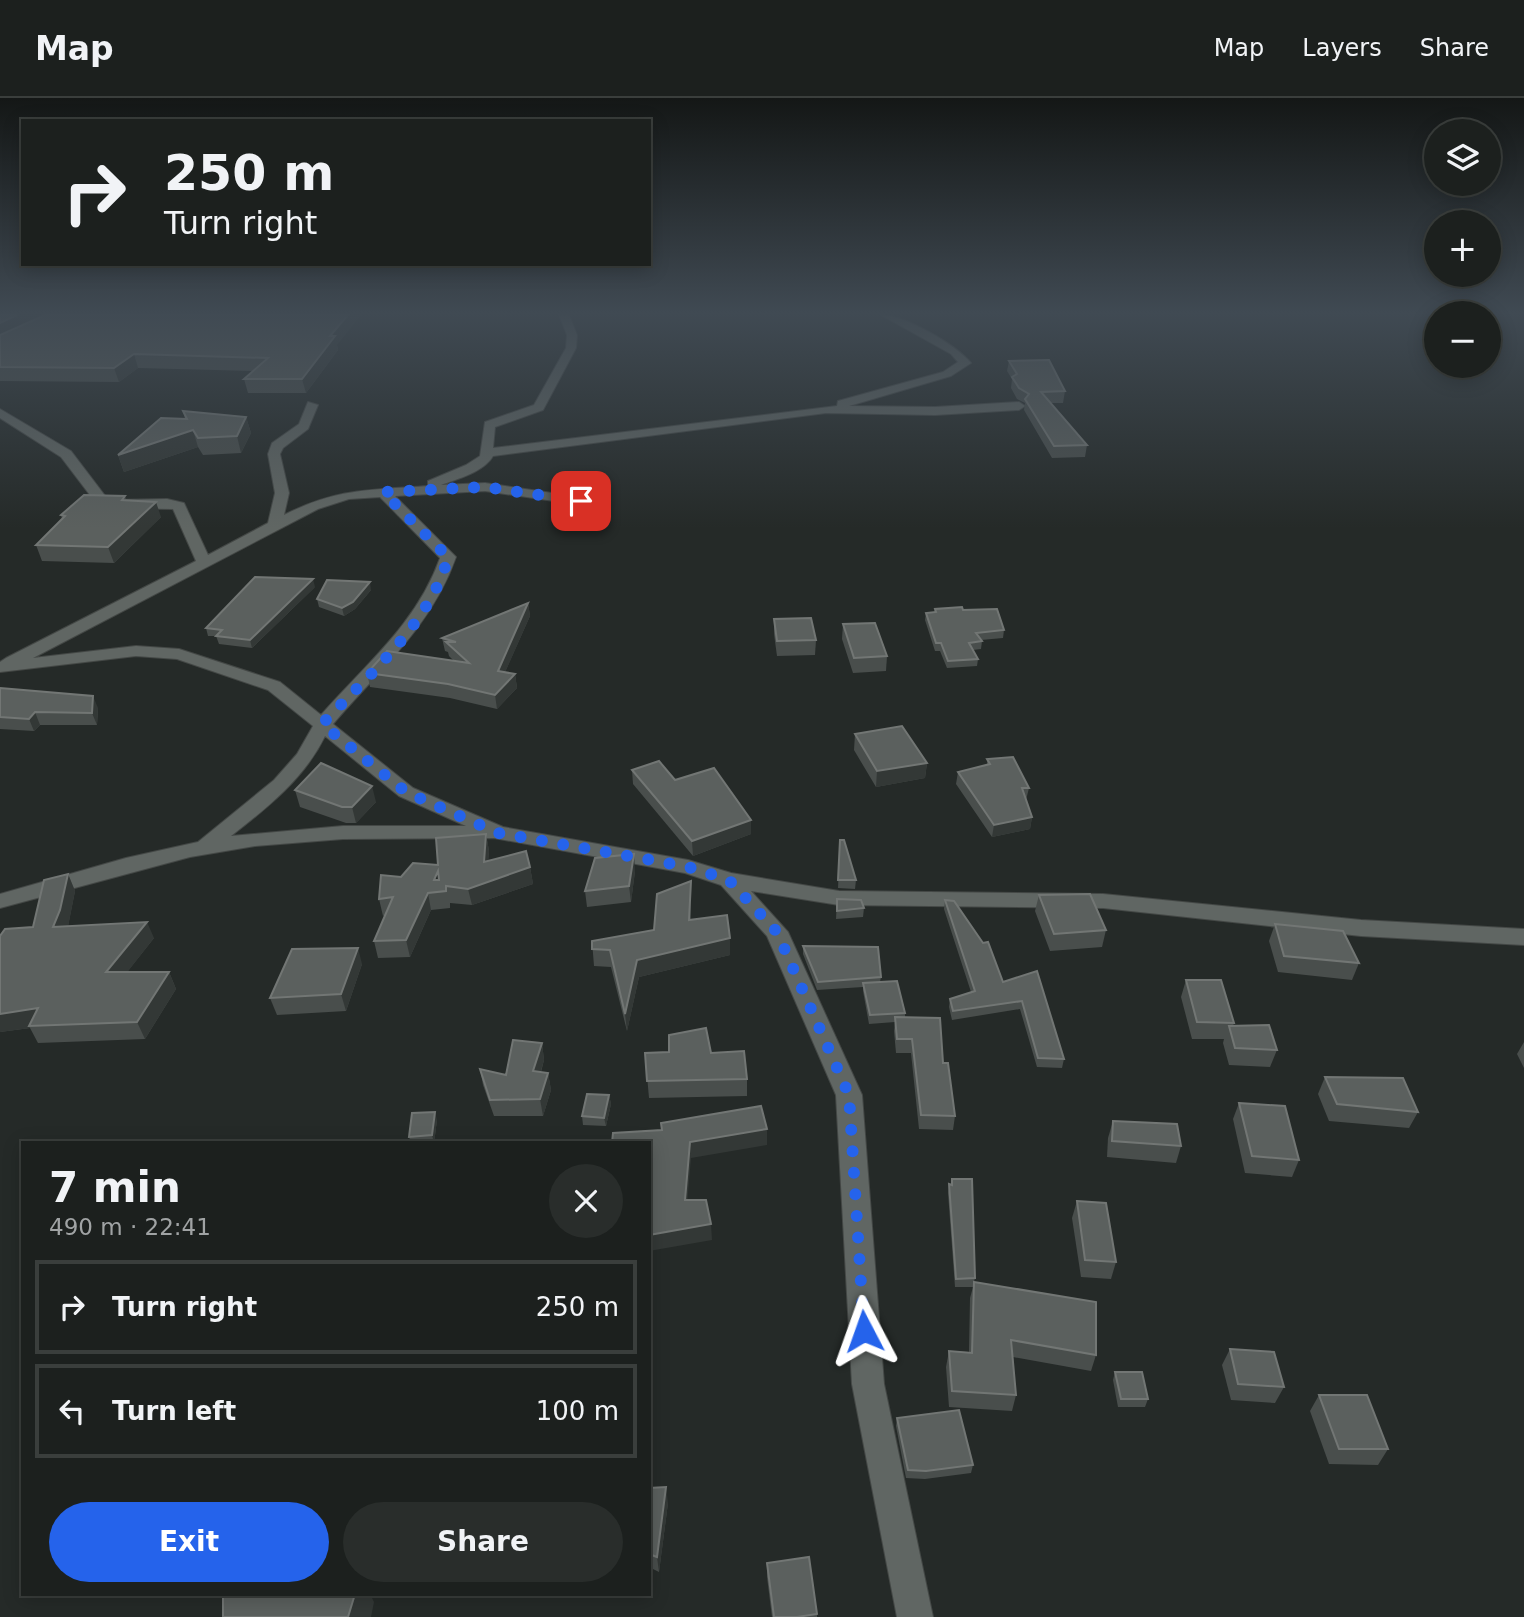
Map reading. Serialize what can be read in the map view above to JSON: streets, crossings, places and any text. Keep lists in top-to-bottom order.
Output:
{
  "page": {
    "header": "Map",
    "nav": ["Map", "Layers", "Share"],
    "map_buttons": ["+", "−"],
    "turn": ["250 m", "Turn right"],
    "heading": ["7 min", "490 m · 22:41"],
    "list": [
      {
        "name": "Turn right",
        "value": "250 m"
      },
      {
        "name": "Turn left",
        "value": "100 m"
      }
    ],
    "buttons": ["Exit", "Share"]
  }
}
